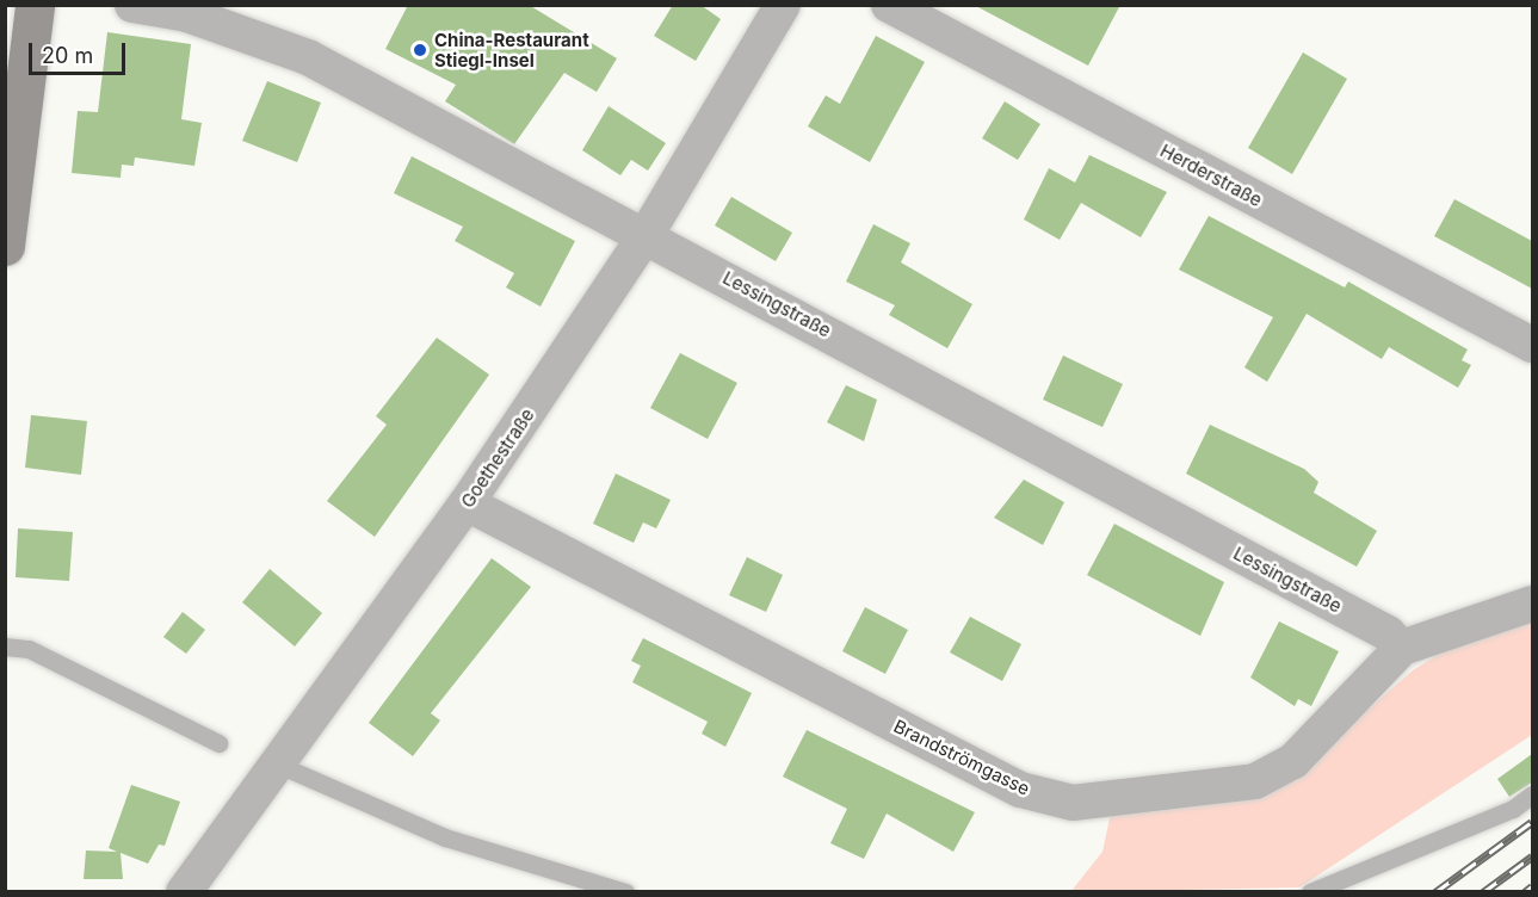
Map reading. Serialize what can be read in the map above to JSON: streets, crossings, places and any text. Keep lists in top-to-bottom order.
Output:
{
  "streets": {
    "street": [
      "Herderstraße",
      "Lessingstraße",
      "Goethestraße",
      "Brandströmgasse"
    ]
  },
  "crossings": [
    ["Lessingstraße", "Goethestraße"],
    ["Lessingstraße", "Brandströmgasse"],
    ["Goethestraße", "Brandströmgasse"]
  ],
  "places": ["China-Restaurant Stiegl-Insel"],
  "scale_bar": "20 m"
}
